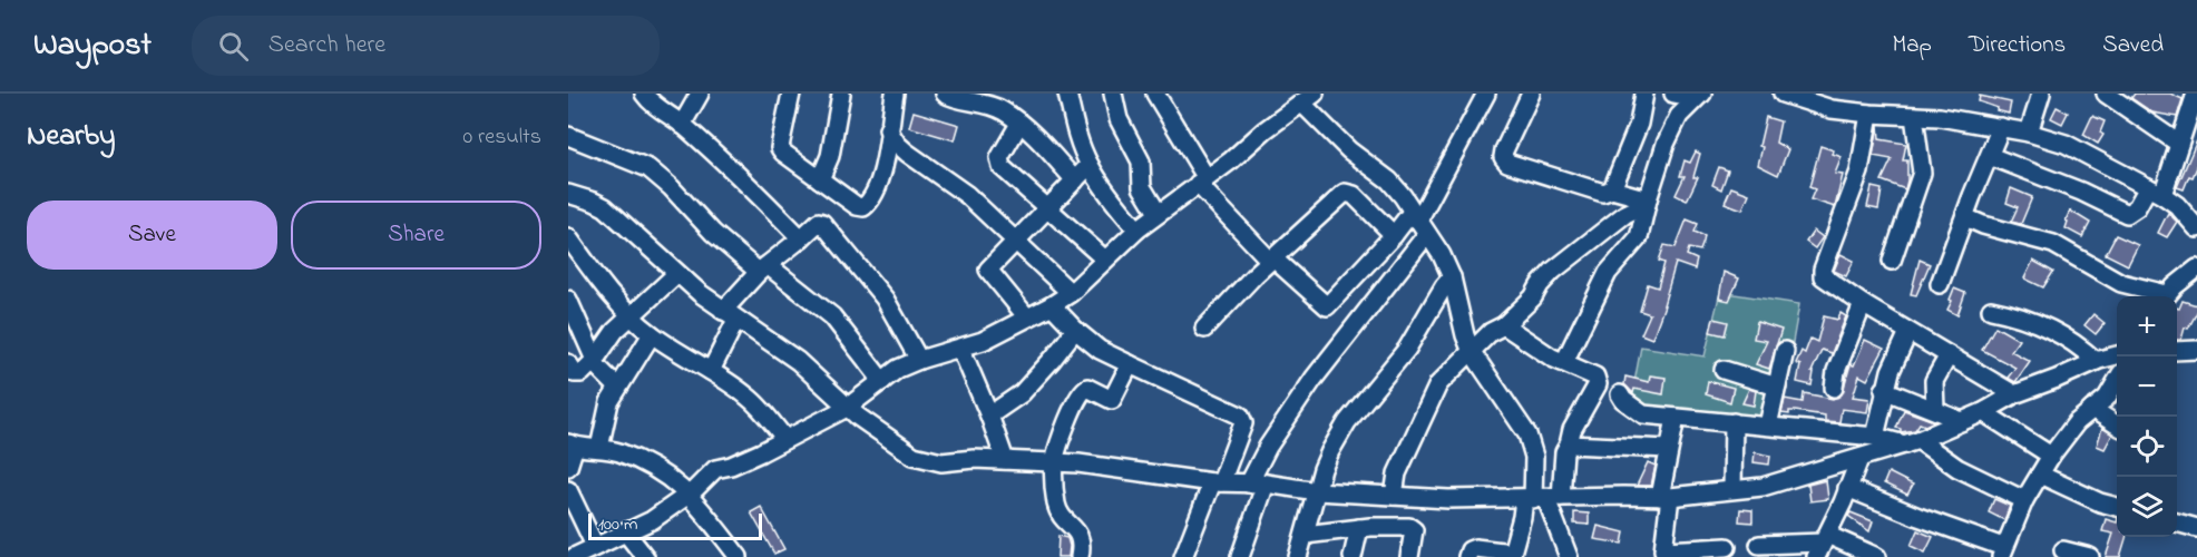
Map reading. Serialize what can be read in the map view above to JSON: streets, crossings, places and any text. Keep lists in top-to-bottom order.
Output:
{
  "scale_bar": "100 m",
  "page": {
    "header": "Waypost",
    "search": "Search here",
    "nav": ["Map", "Directions", "Saved"],
    "heading": ["Nearby", "0 results"],
    "buttons": ["Save", "Share"],
    "map_buttons": ["+", "−"],
    "scale": "100 m"
  }
}
